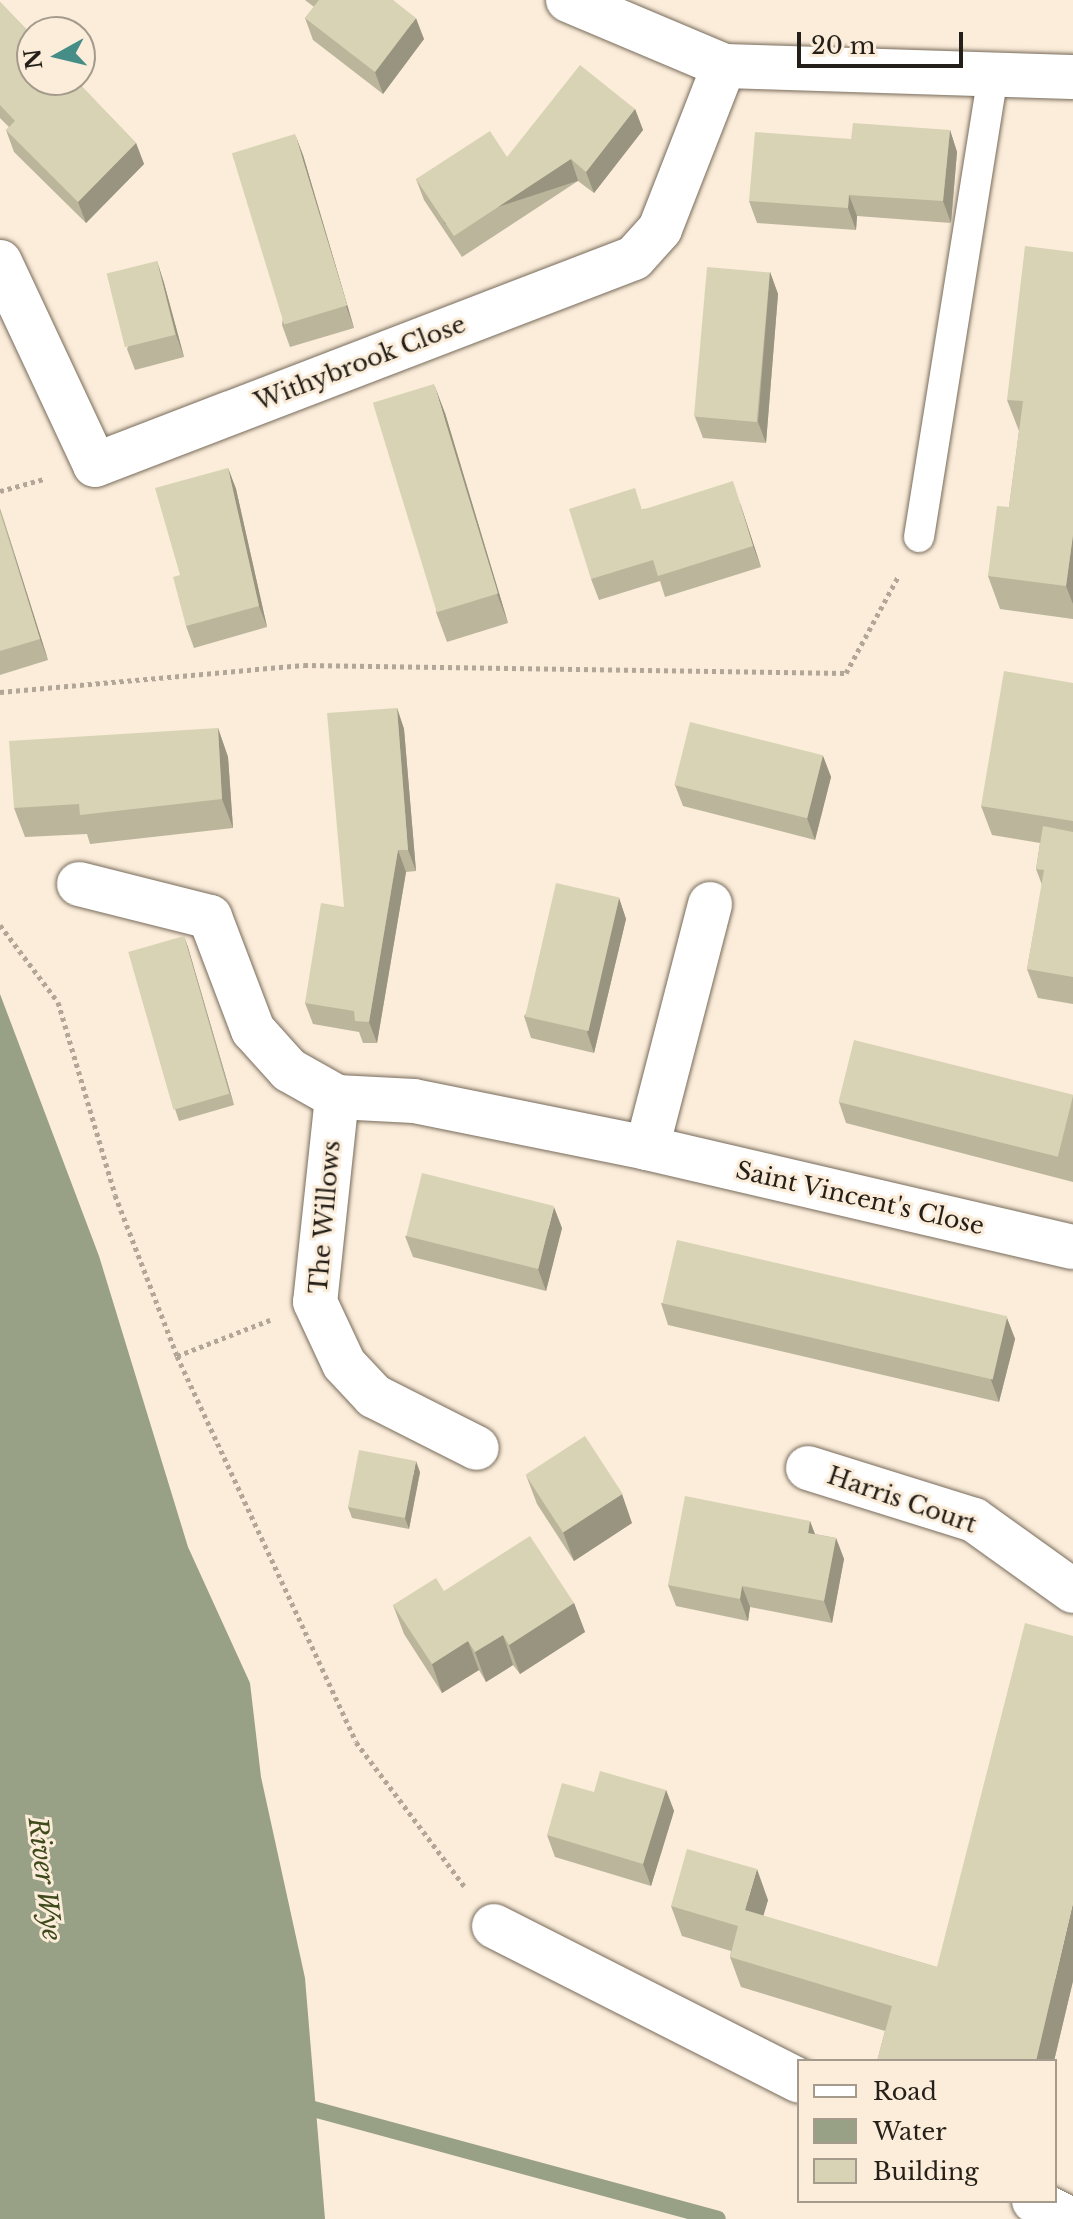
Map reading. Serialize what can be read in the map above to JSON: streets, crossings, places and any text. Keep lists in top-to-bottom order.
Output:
{
  "streets": {
    "street": [
      "Withybrook Close",
      "Saint Vincent's Close",
      "The Willows",
      "Harris Court"
    ]
  },
  "crossings": [
    ["Saint Vincent's Close", "The Willows"]
  ],
  "water": ["River Wye"],
  "legend": ["Road", "Water", "Building"],
  "scale_bar": "20 m",
  "north": "left"
}
